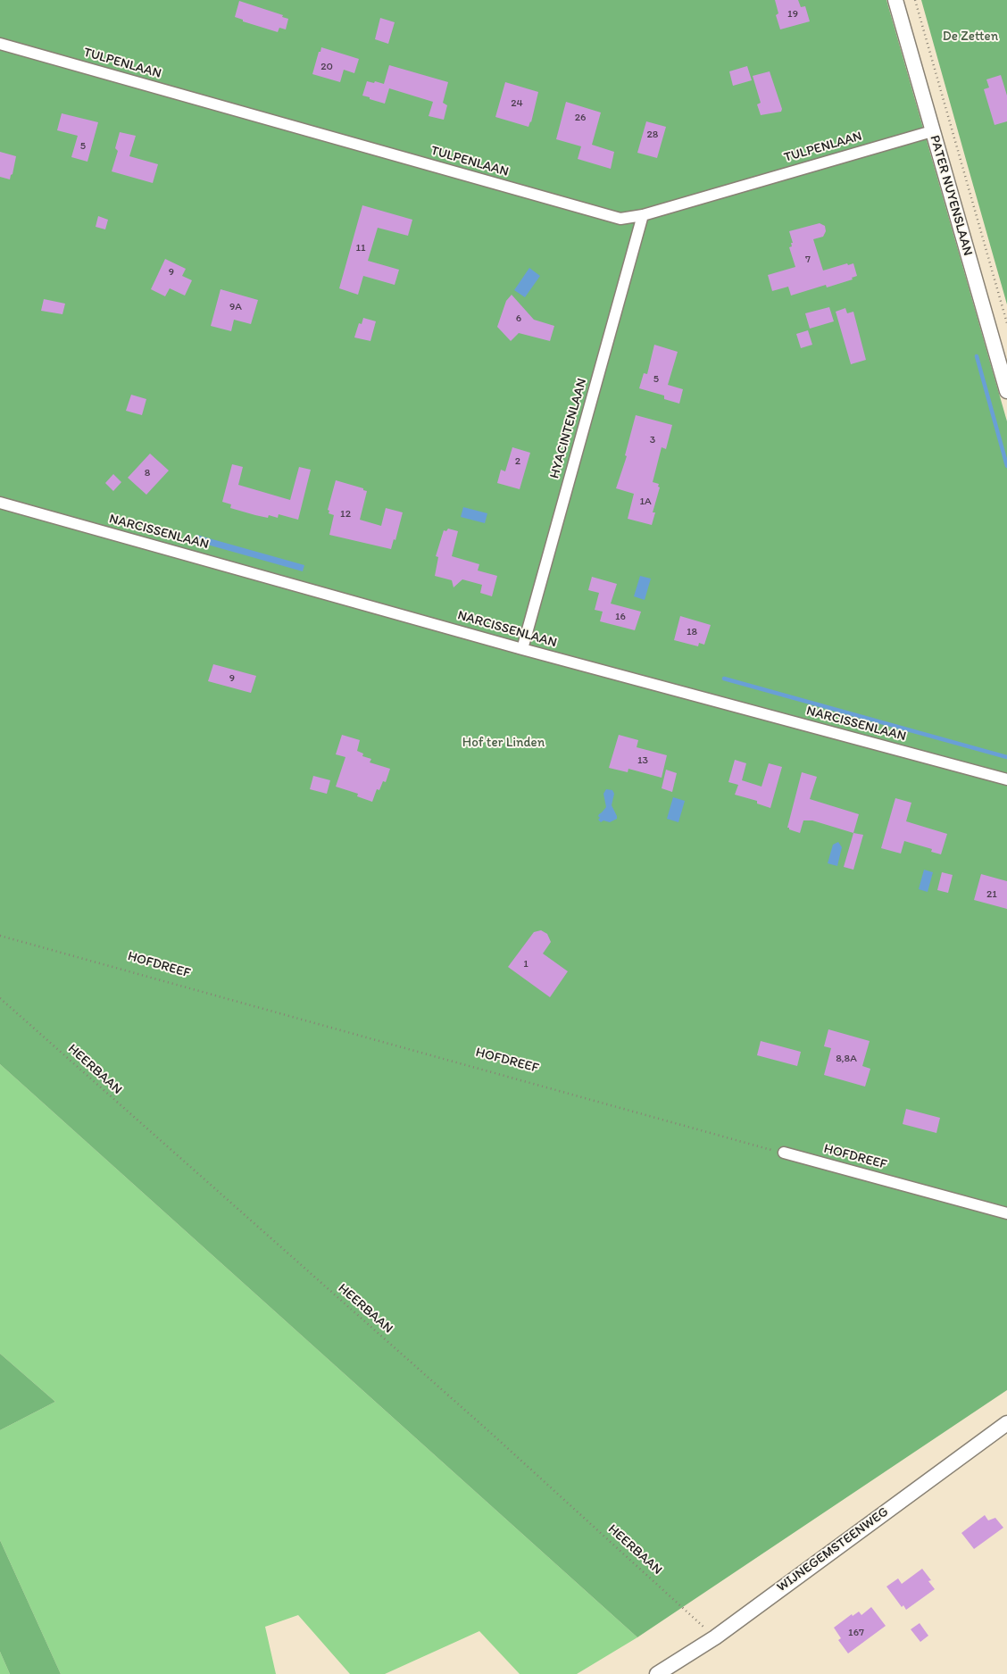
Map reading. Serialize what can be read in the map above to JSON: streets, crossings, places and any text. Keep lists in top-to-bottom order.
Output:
{
  "streets": {
    "street": [
      "TULPENLAAN",
      "PATER NUYENSLAAN",
      "HYACINTENLAAN",
      "NARCISSENLAAN",
      "HOFDREEF",
      "WIJNEGEMSTEENWEG"
    ],
    "path": ["HEERBAAN"]
  },
  "crossings": [
    ["TULPENLAAN", "PATER NUYENSLAAN"],
    ["TULPENLAAN", "HYACINTENLAAN"],
    ["HYACINTENLAAN", "NARCISSENLAAN"],
    ["HEERBAAN", "WIJNEGEMSTEENWEG"]
  ],
  "parks": ["De Zetten", "Hof ter Linden"],
  "house_numbers": [
    "19",
    "20",
    "24",
    "26",
    "28",
    "5",
    "11",
    "7",
    "9",
    "9A",
    "6",
    "5",
    "3",
    "2",
    "8",
    "1A",
    "12",
    "16",
    "18",
    "9",
    "13",
    "21",
    "1",
    "8,8A",
    "167"
  ]
}
